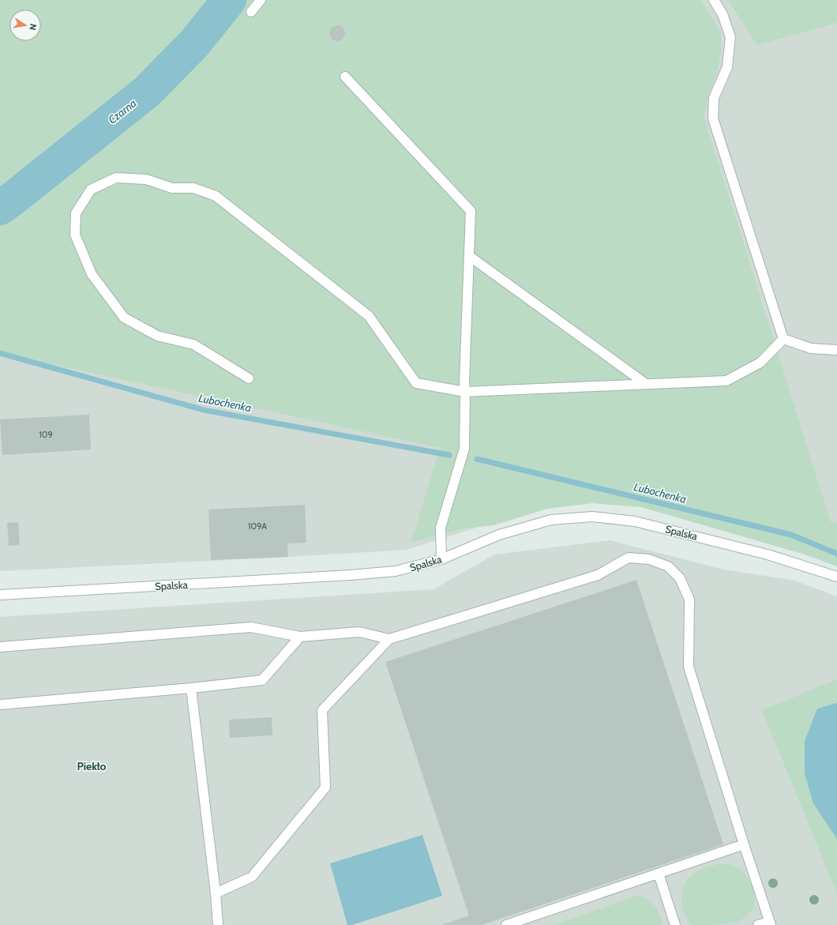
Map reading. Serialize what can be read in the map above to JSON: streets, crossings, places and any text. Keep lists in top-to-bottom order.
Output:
{
  "streets": {
    "lane": ["Spalska"]
  },
  "districts": ["Piekło"],
  "water": ["Czarna", "Lubochenka"],
  "house_numbers": ["109", "109A"],
  "north": "right"
}
